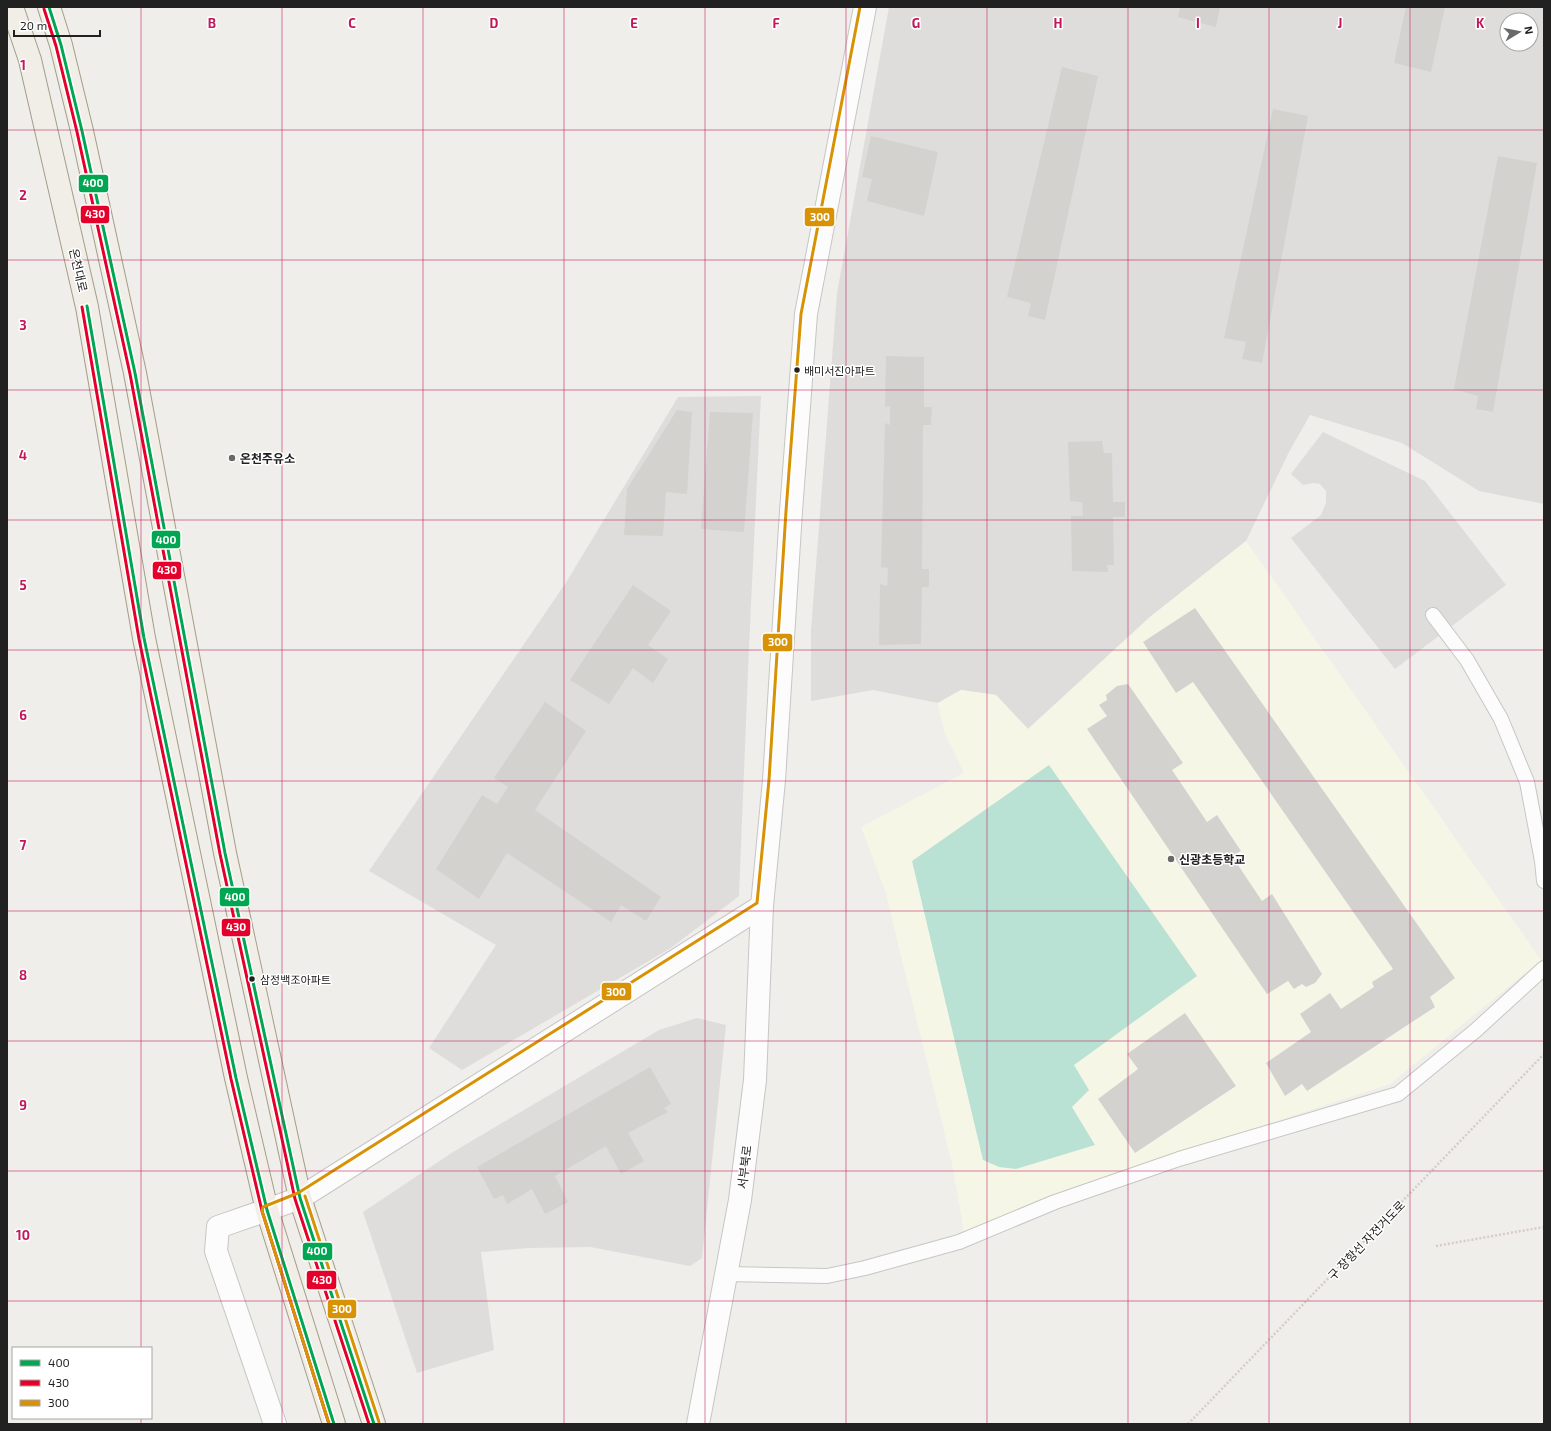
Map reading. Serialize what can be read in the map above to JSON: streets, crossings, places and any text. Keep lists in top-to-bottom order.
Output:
{
  "streets": {
    "main road": ["온천대로"],
    "street": ["서부북로"],
    "path": ["구 장항선 자전거도로"]
  },
  "places": [
    "배미서진아파트",
    "온천주유소",
    "신광초등학교",
    "삼정백조아파트"
  ],
  "lines": ["transit line 400", "transit line 300", "transit line 430"],
  "legend": ["400", "430", "300"],
  "scale_bar": "20 m",
  "north": "right",
  "grid": {
    "columns": [
      "B",
      "C",
      "D",
      "E",
      "F",
      "G",
      "H",
      "I",
      "J",
      "K"
    ],
    "rows": [
      "1",
      "2",
      "3",
      "4",
      "5",
      "6",
      "7",
      "8",
      "9",
      "10"
    ]
  }
}
